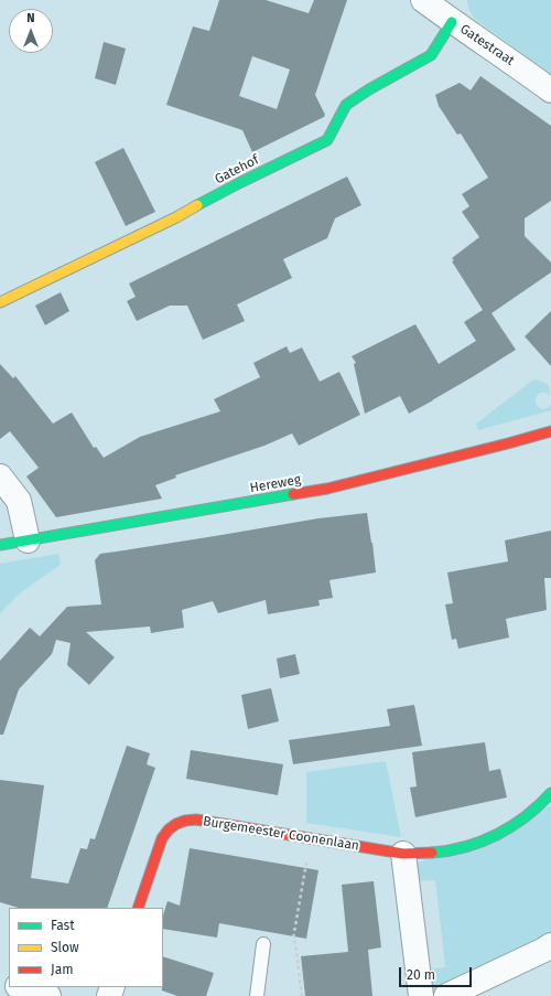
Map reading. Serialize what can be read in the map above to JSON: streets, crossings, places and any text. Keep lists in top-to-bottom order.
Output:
{
  "streets": {
    "street": [
      "Gatestraat",
      "Gatehof",
      "Hereweg",
      "Burgemeester Coonenlaan"
    ]
  },
  "crossings": [
    ["Gatestraat", "Gatehof"]
  ],
  "legend": ["Fast", "Slow", "Jam"],
  "scale_bar": "20 m",
  "north": "top"
}
